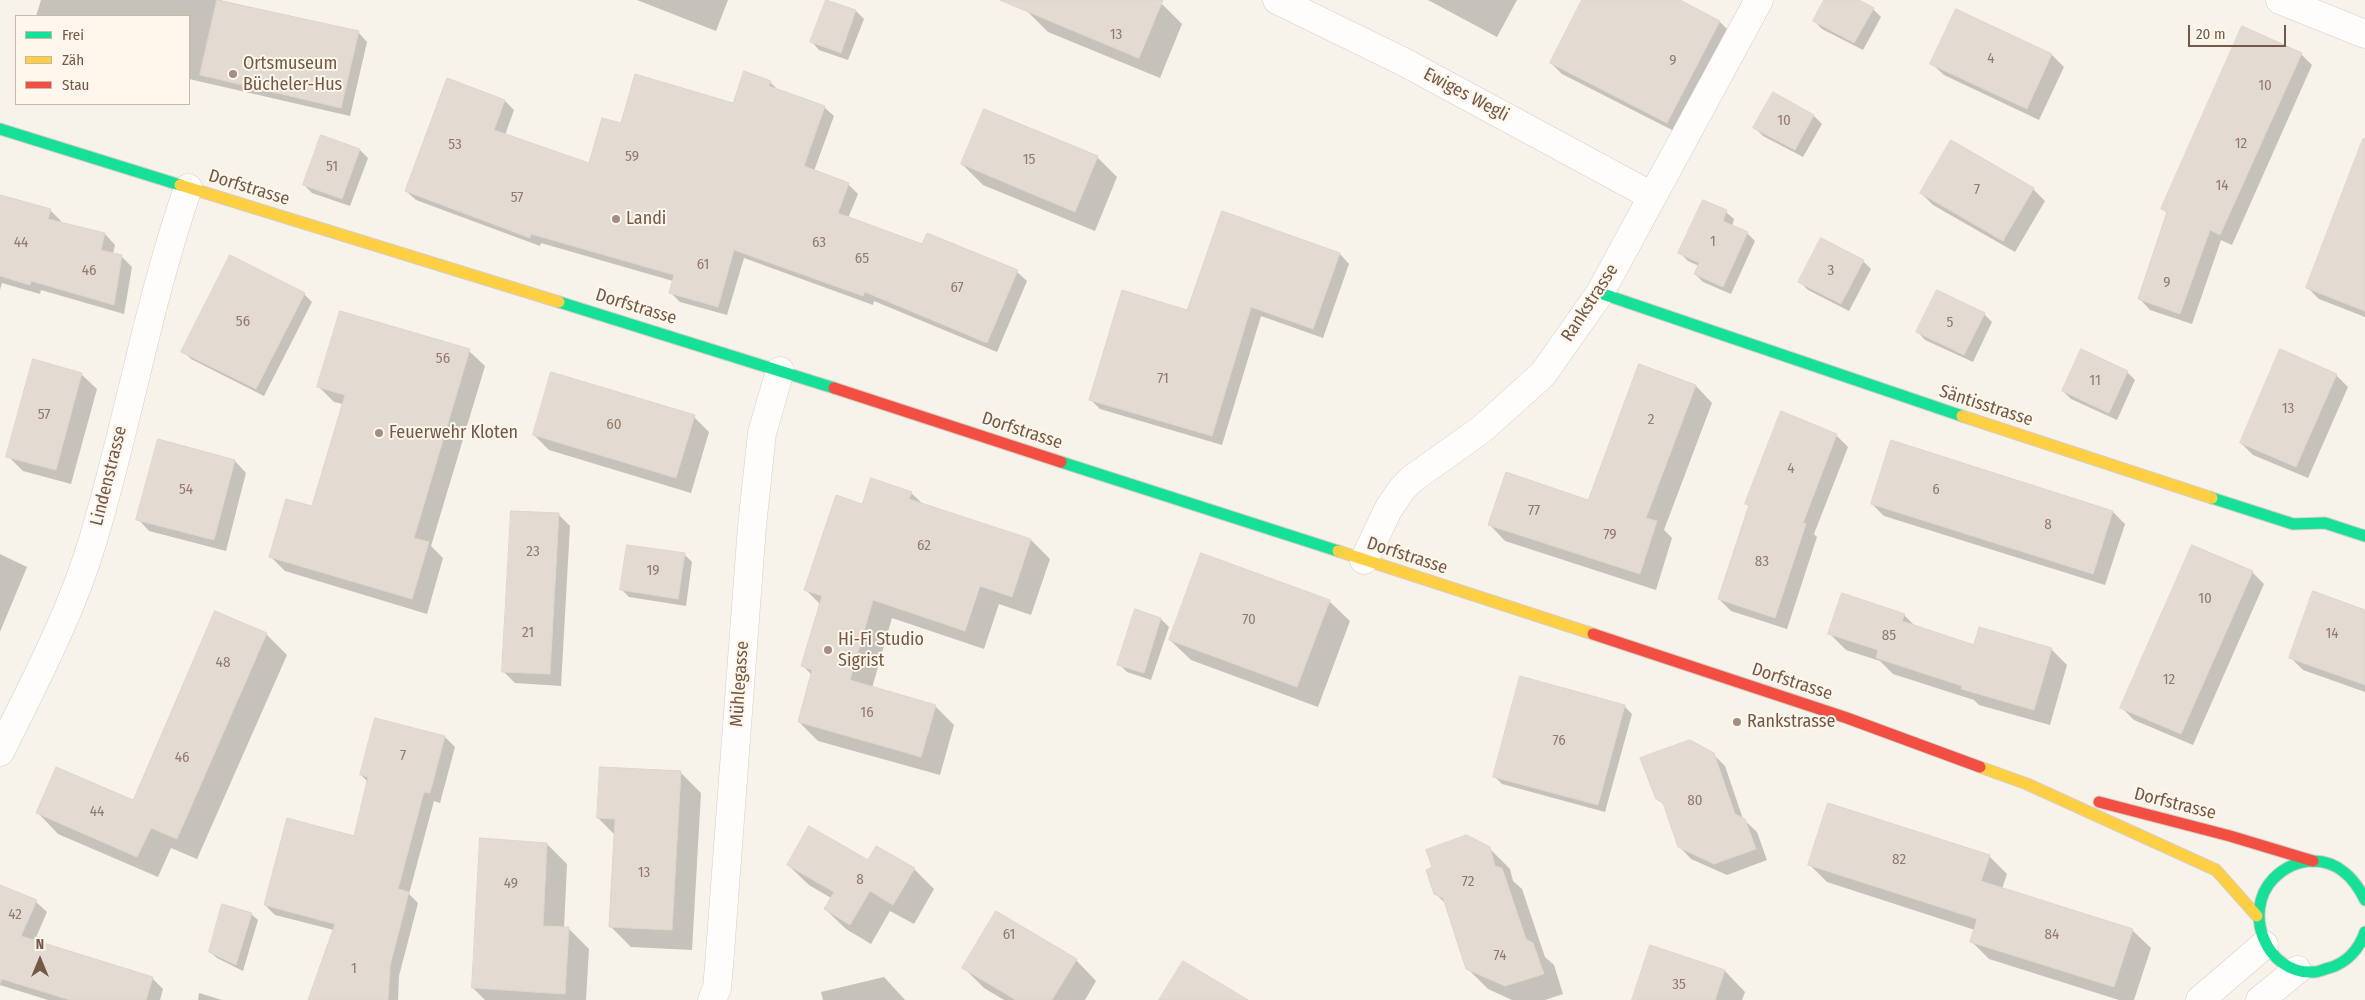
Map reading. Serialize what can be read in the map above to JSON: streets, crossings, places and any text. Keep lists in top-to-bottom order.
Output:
{
  "streets": {
    "main road": ["Dorfstrasse", "Säntisstrasse"],
    "street": [
      "Ewiges Wegli",
      "Rankstrasse",
      "Lindenstrasse",
      "Mühlegasse"
    ]
  },
  "crossings": [
    ["Ewiges Wegli", "Rankstrasse"],
    ["Dorfstrasse", "Rankstrasse"],
    ["Dorfstrasse", "Lindenstrasse"],
    ["Dorfstrasse", "Mühlegasse"],
    ["Rankstrasse", "Säntisstrasse"]
  ],
  "places": [
    "Ortsmuseum Bücheler-Hus",
    "Landi",
    "Feuerwehr Kloten",
    "Hi-Fi Studio Sigrist",
    "Rankstrasse"
  ],
  "house_numbers": [
    "13",
    "4",
    "9",
    "10",
    "10",
    "12",
    "53",
    "59",
    "15",
    "51",
    "14",
    "7",
    "57",
    "1",
    "44",
    "63",
    "65",
    "61",
    "46",
    "3",
    "9",
    "67",
    "56",
    "5",
    "56",
    "71",
    "11",
    "13",
    "57",
    "2",
    "60",
    "4",
    "54",
    "6",
    "77",
    "8",
    "79",
    "62",
    "23",
    "83",
    "19",
    "10",
    "70",
    "21",
    "14",
    "85",
    "48",
    "12",
    "16",
    "76",
    "7",
    "46",
    "80",
    "44",
    "82",
    "13",
    "8",
    "72",
    "49",
    "42",
    "61",
    "84",
    "74",
    "1",
    "35"
  ],
  "legend": ["Frei", "Zäh", "Stau"],
  "scale_bar": "20 m",
  "north": "top"
}
